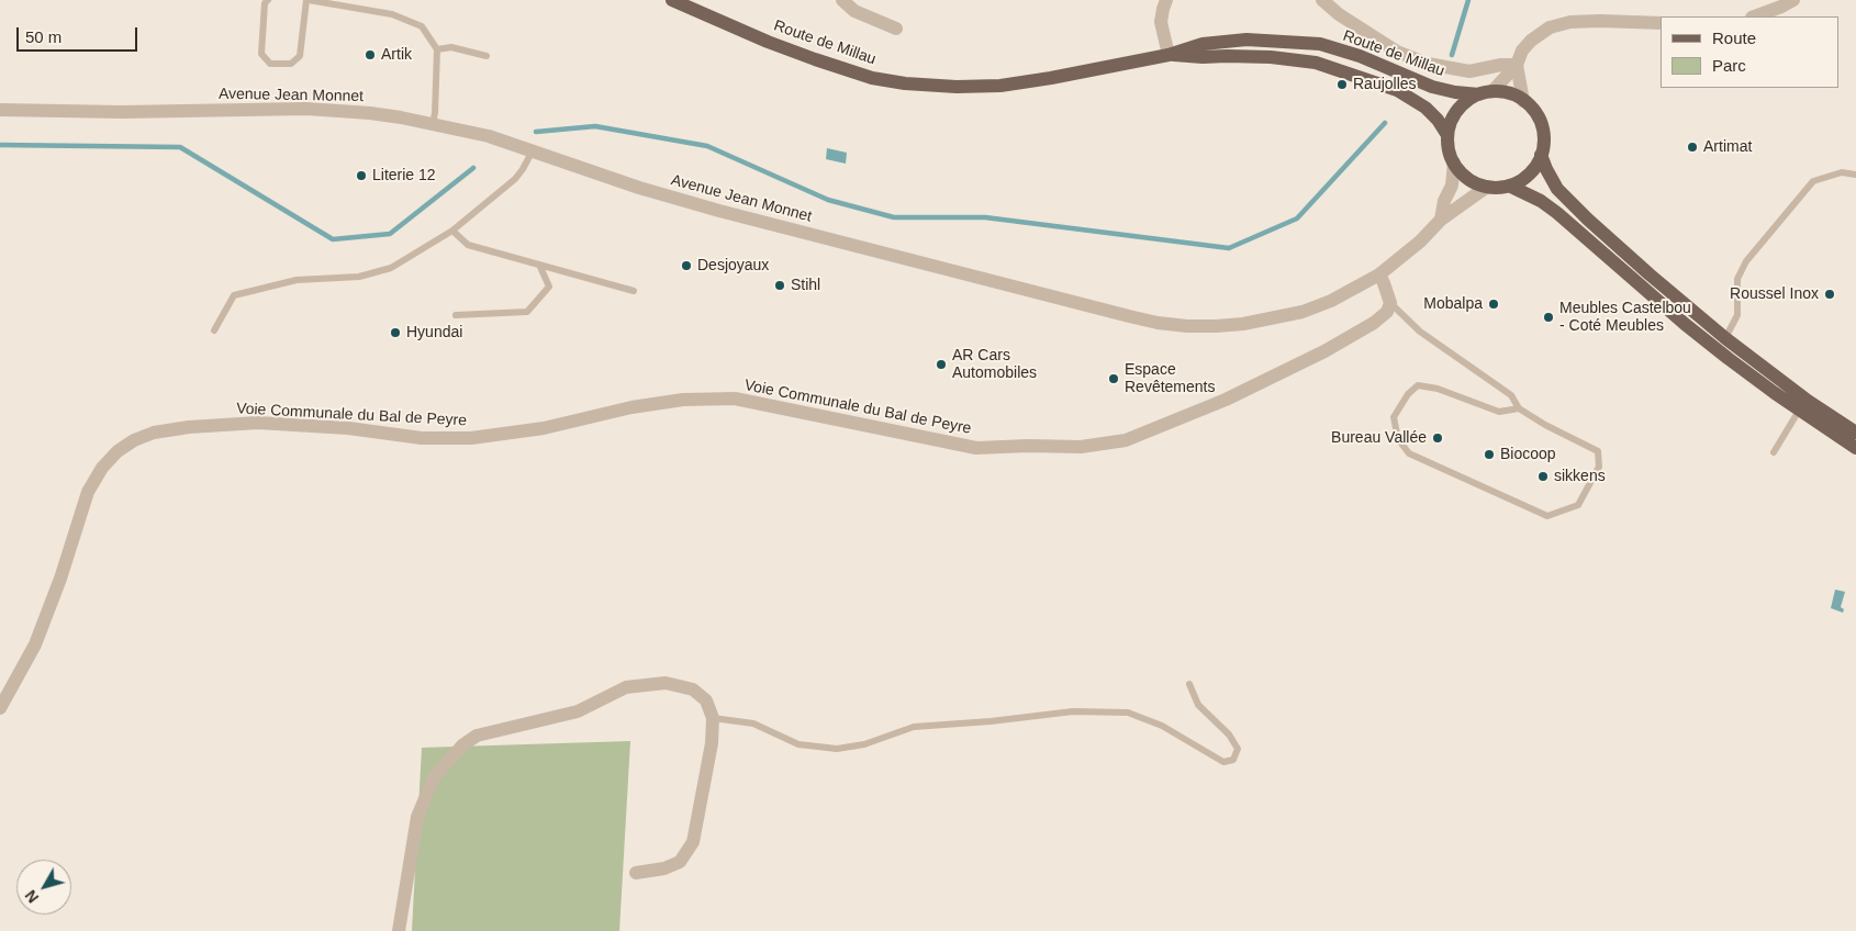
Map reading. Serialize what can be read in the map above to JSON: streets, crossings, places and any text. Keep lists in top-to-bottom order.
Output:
{
  "streets": {
    "main road": ["Route de Millau"],
    "street": ["Avenue Jean Monnet", "Voie Communale du Bal de Peyre"]
  },
  "crossings": [
    ["Route de Millau", "Avenue Jean Monnet"]
  ],
  "places": [
    "Artik",
    "Raujolles",
    "Artimat",
    "Literie 12",
    "Desjoyaux",
    "Stihl",
    "Roussel Inox",
    "Mobalpa",
    "Meubles Castelbou - Coté Meubles",
    "Hyundai",
    "AR Cars Automobiles",
    "Espace Revêtements",
    "Bureau Vallée",
    "Biocoop",
    "sikkens"
  ],
  "legend": ["Route", "Parc"],
  "scale_bar": "50 m",
  "north": "bottom left"
}
